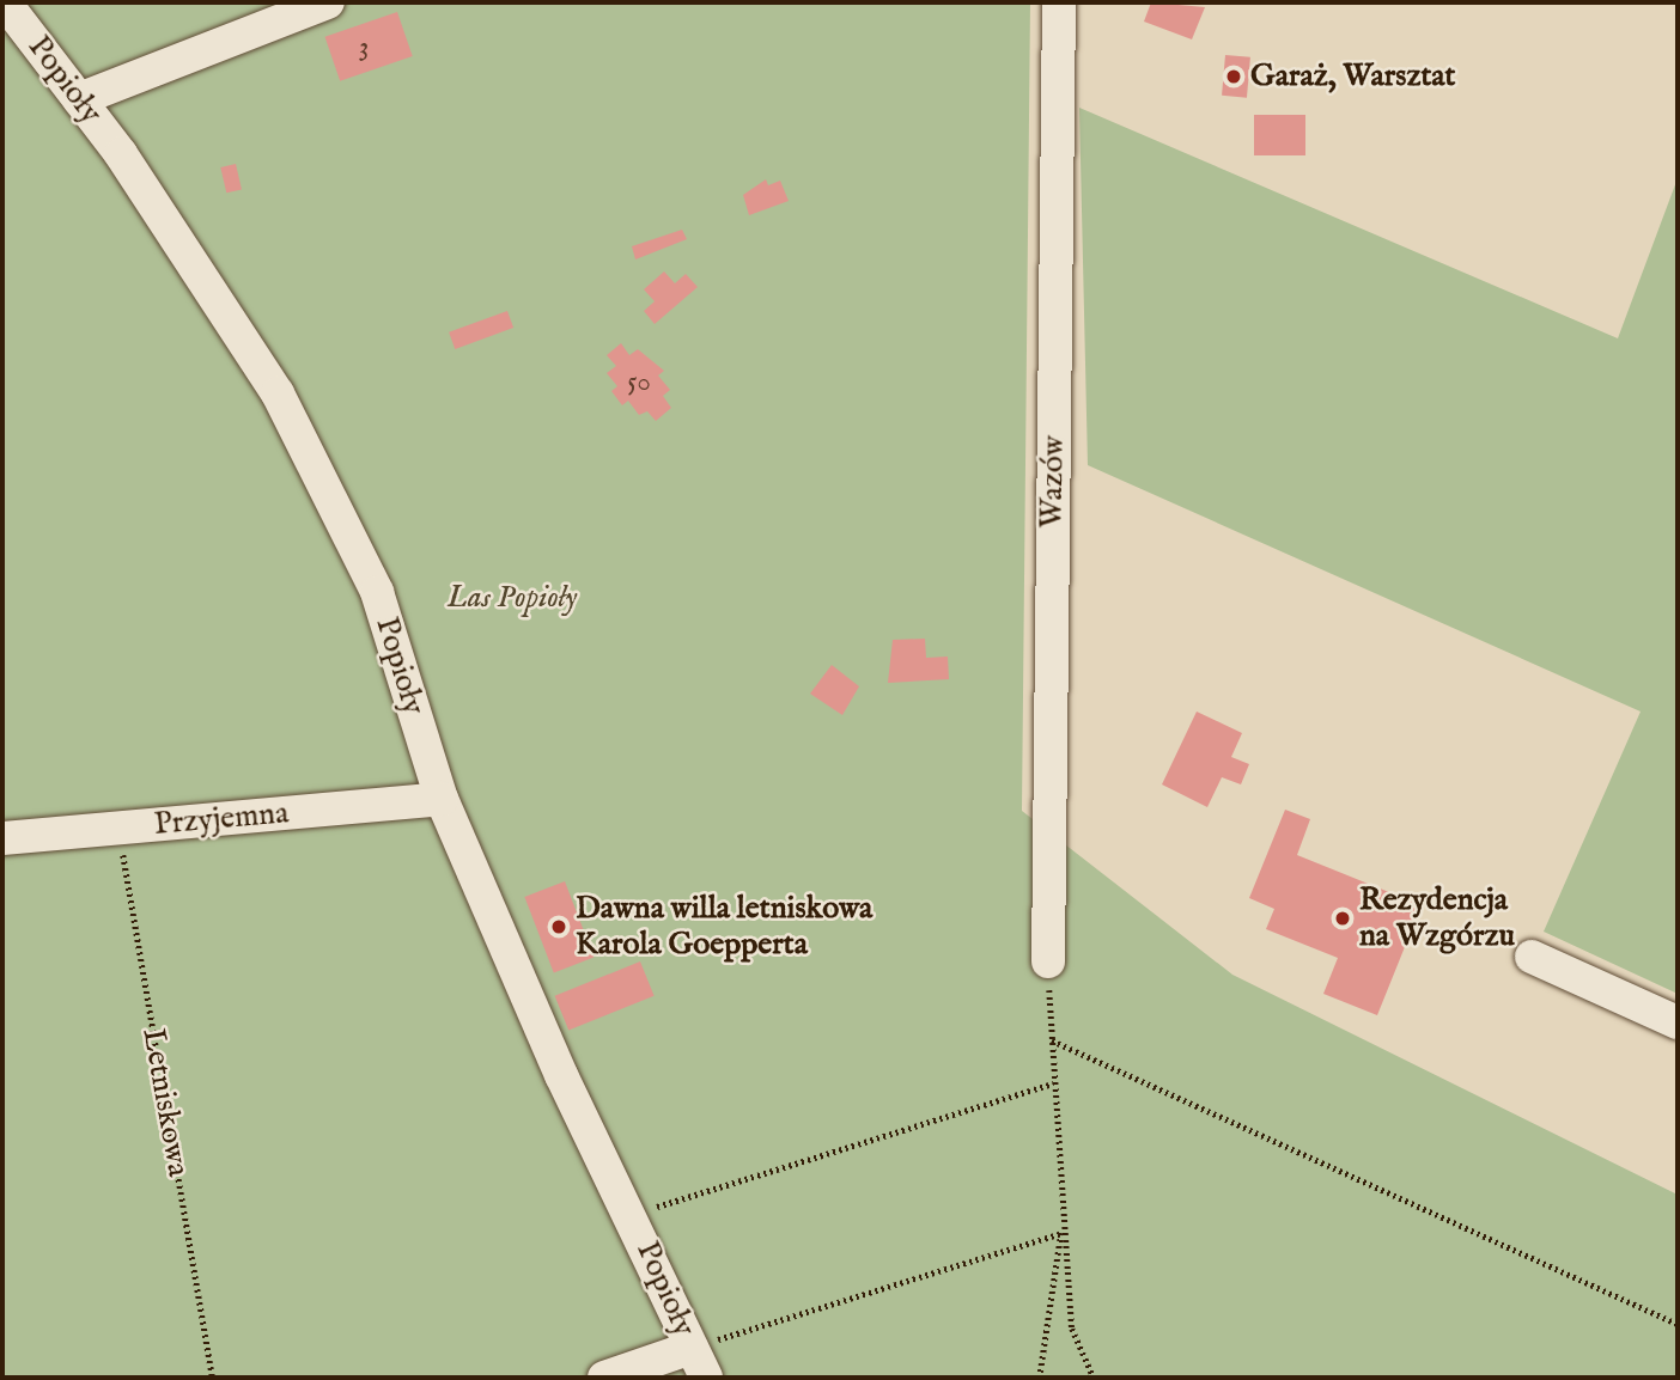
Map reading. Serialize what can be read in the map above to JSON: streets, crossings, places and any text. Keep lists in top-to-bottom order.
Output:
{
  "streets": {
    "street": ["Popioły", "Wazów", "Przyjemna"],
    "path": ["Letniskowa"]
  },
  "crossings": [
    ["Popioły", "Przyjemna"],
    ["Przyjemna", "Letniskowa"]
  ],
  "parks": ["Las Popioły"],
  "places": ["Garaż, Warsztat", "Rezydencja na Wzgórzu", "Dawna willa letniskowa Karola Goepperta"],
  "house_numbers": ["3", "50"]
}
